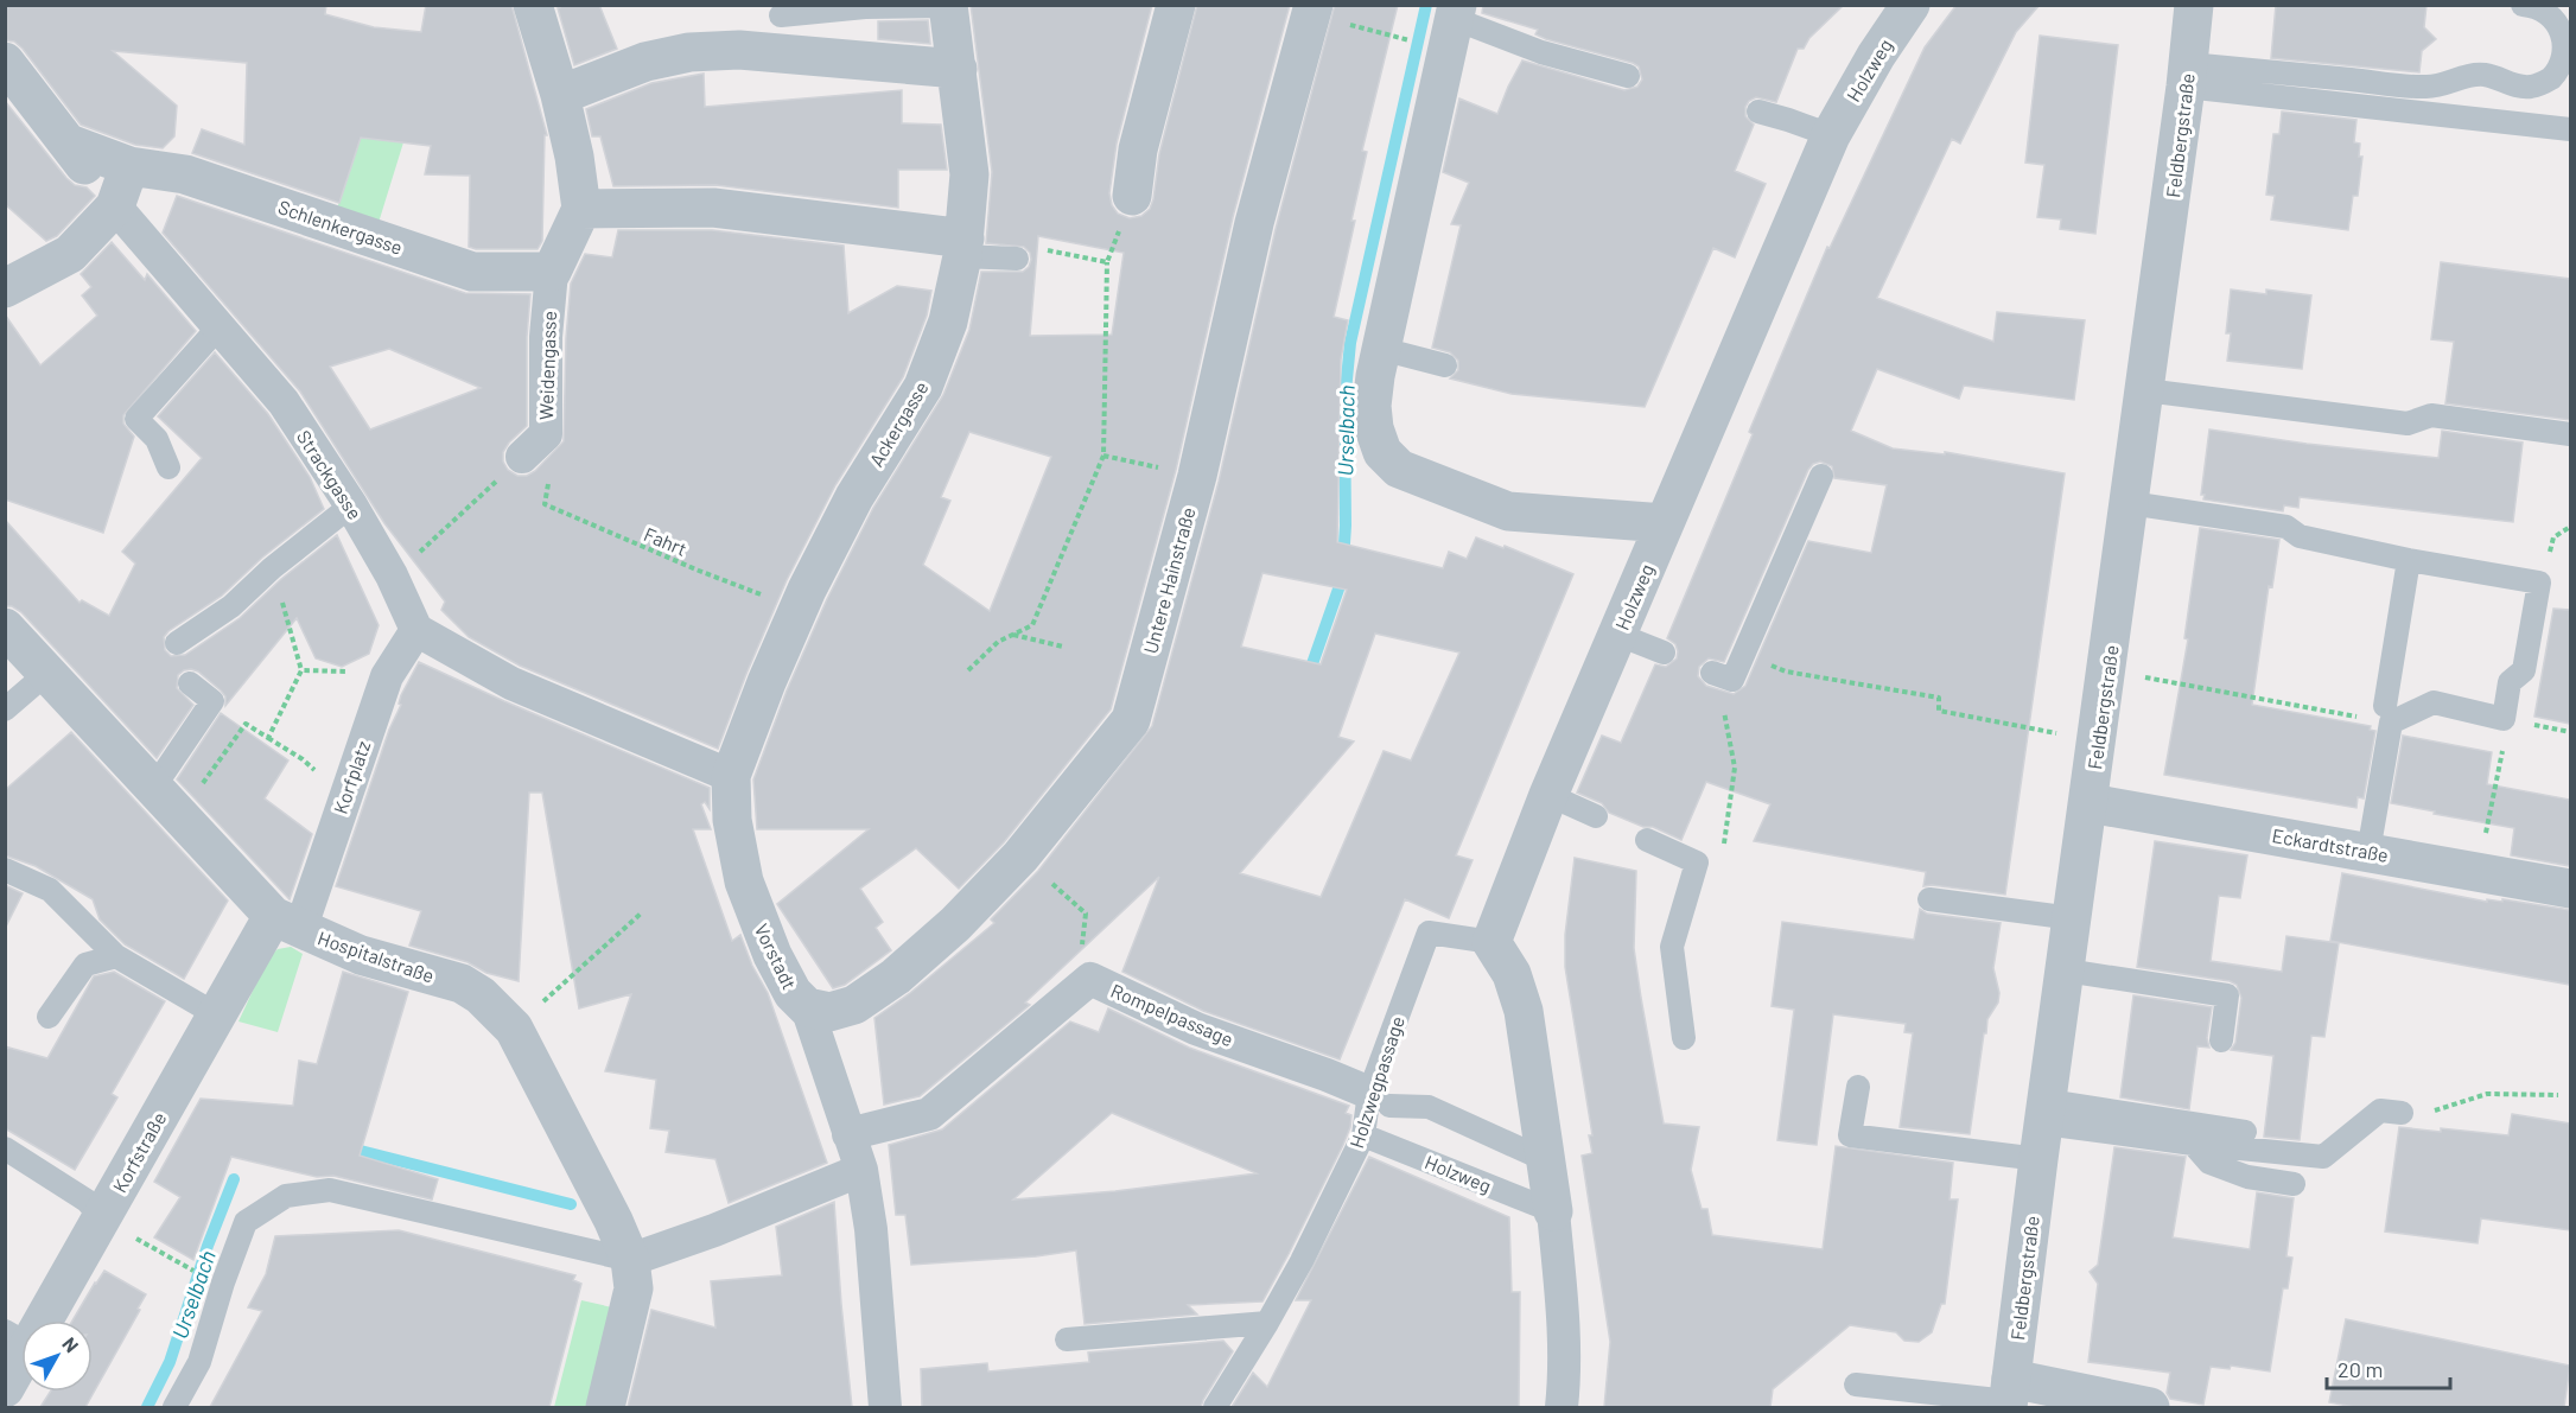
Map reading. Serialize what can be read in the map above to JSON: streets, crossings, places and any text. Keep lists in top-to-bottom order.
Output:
{
  "streets": {
    "street": [
      "Holzweg",
      "Feldbergstraße",
      "Schlenkergasse",
      "Weidengasse",
      "Ackergasse",
      "Strackgasse",
      "Untere Hainstraße",
      "Korfplatz",
      "Eckardtstraße",
      "Hospitalstraße",
      "Vorstadt",
      "Rompelpassage",
      "Korfstraße"
    ],
    "lane": ["Holzwegpassage"],
    "path": ["Fahrt"]
  },
  "crossings": [
    ["Holzweg", "Holzwegpassage"],
    ["Feldbergstraße", "Eckardtstraße"],
    ["Schlenkergasse", "Weidengasse"],
    ["Schlenkergasse", "Strackgasse"],
    ["Ackergasse", "Fahrt"],
    ["Ackergasse", "Vorstadt"],
    ["Strackgasse", "Korfplatz"],
    ["Untere Hainstraße", "Vorstadt"],
    ["Korfplatz", "Hospitalstraße"],
    ["Korfplatz", "Korfstraße"],
    ["Hospitalstraße", "Korfstraße"],
    ["Vorstadt", "Rompelpassage"],
    ["Rompelpassage", "Holzwegpassage"]
  ],
  "water": ["Urselbach"],
  "scale_bar": "20 m",
  "north": "top right"
}
